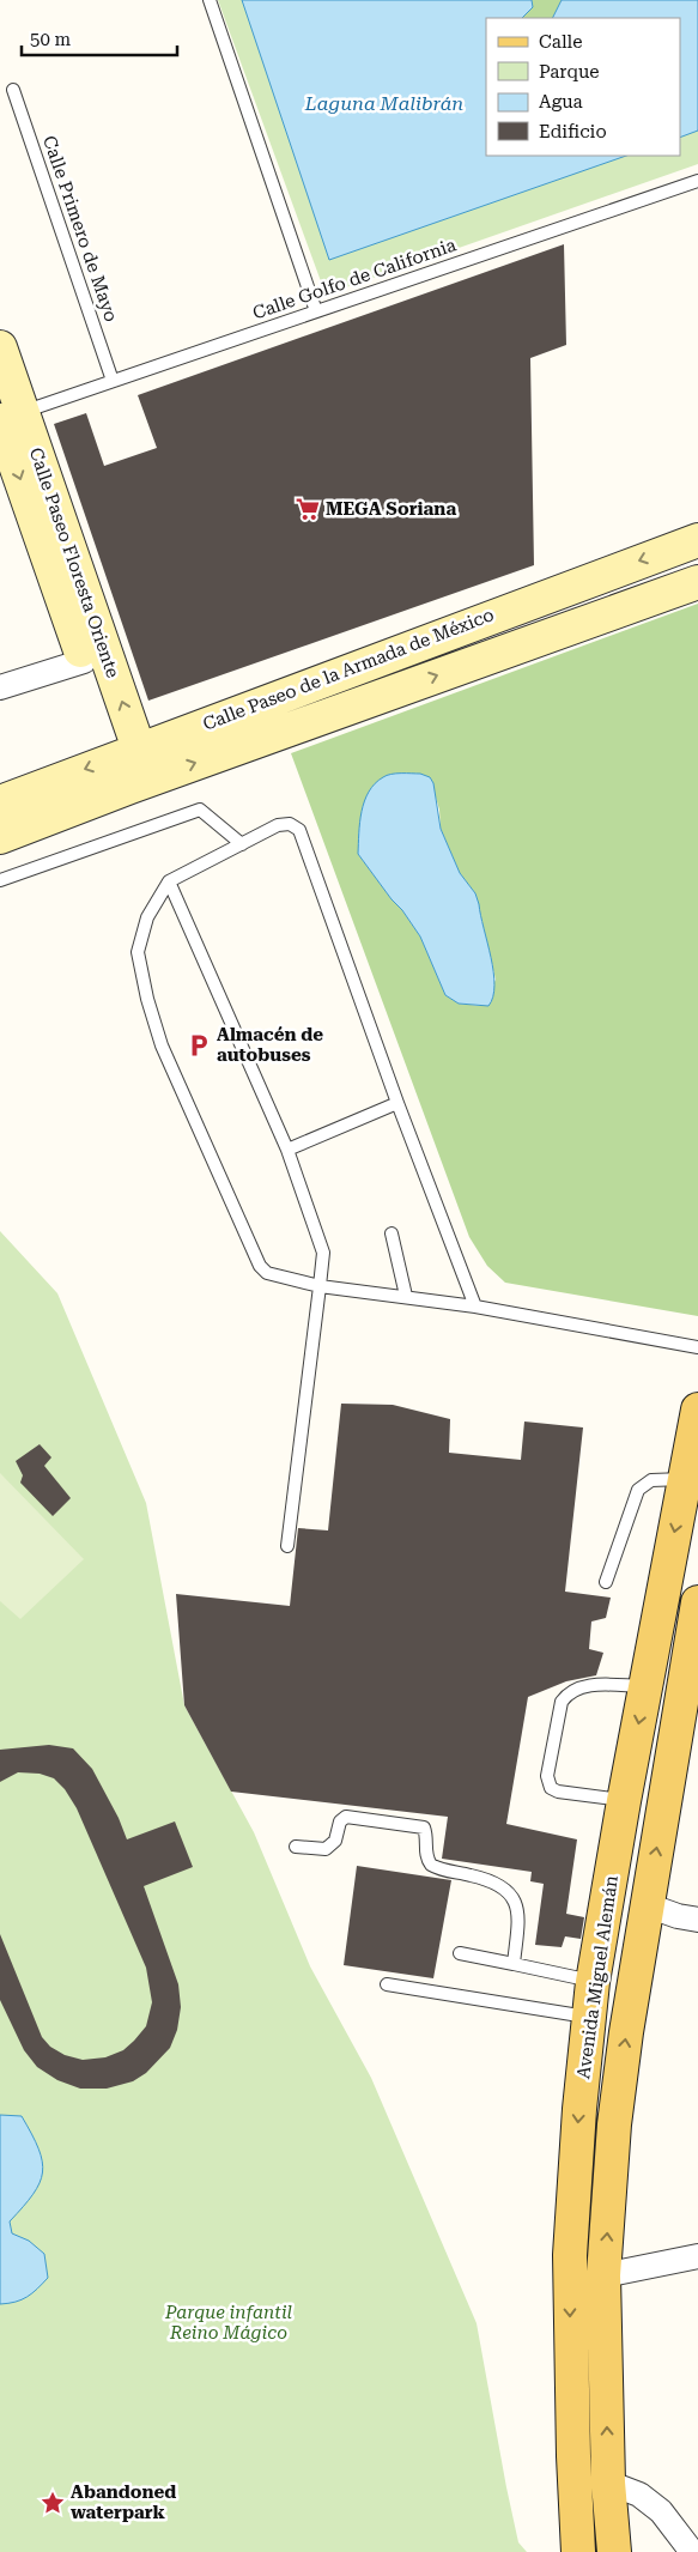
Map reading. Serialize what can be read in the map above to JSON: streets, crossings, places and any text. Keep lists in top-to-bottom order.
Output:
{
  "streets": {
    "main road": ["Calle Paseo Floresta Oriente", "Calle Paseo de la Armada de México", "Avenida Miguel Alemán"],
    "lane": ["Calle Primero de Mayo", "Calle Golfo de California"]
  },
  "crossings": [
    ["Calle Primero de Mayo", "Calle Golfo de California"],
    ["Calle Golfo de California", "Calle Paseo Floresta Oriente"],
    ["Calle Paseo Floresta Oriente", "Calle Paseo de la Armada de México"]
  ],
  "water": ["Laguna Malibrán"],
  "parks": ["Parque infantil Reino Mágico"],
  "places": {
    "supermarket": ["MEGA Soriana"],
    "parking": ["Almacén de autobuses"],
    "place": ["Abandoned waterpark"]
  },
  "legend": [
    "Calle",
    "Parque",
    "Agua",
    "Edificio"
  ],
  "scale_bar": "50 m"
}
